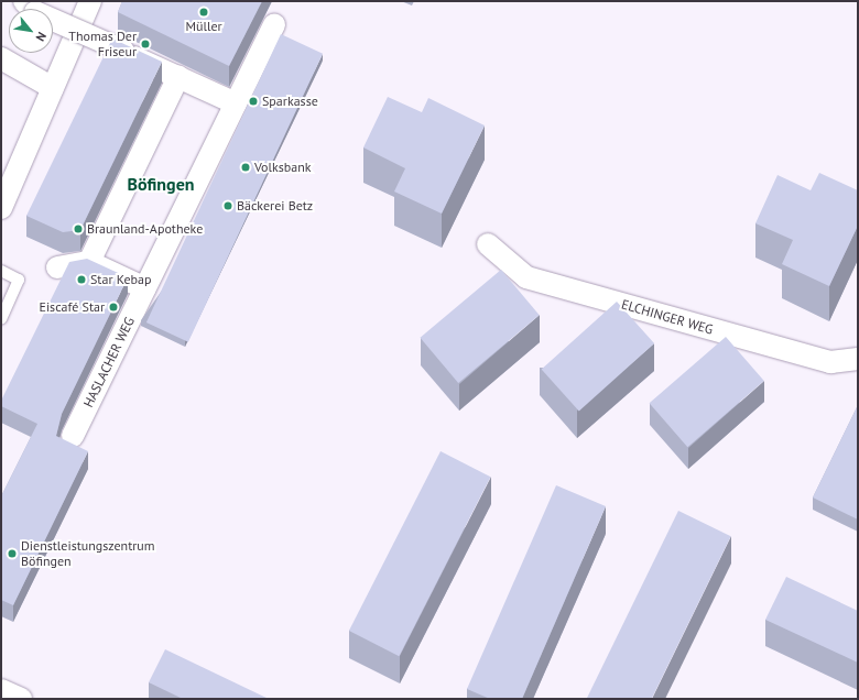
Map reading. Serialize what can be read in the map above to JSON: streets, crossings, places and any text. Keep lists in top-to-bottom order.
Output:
{
  "streets": {
    "street": ["ELCHINGER WEG", "HASLACHER WEG"]
  },
  "districts": ["Böfingen"],
  "places": [
    "Müller",
    "Thomas Der Friseur",
    "Sparkasse",
    "Volksbank",
    "Bäckerei Betz",
    "Braunland-Apotheke",
    "Star Kebap",
    "Eiscafé Star",
    "Dienstleistungszentrum Böfingen"
  ],
  "north": "bottom right"
}
